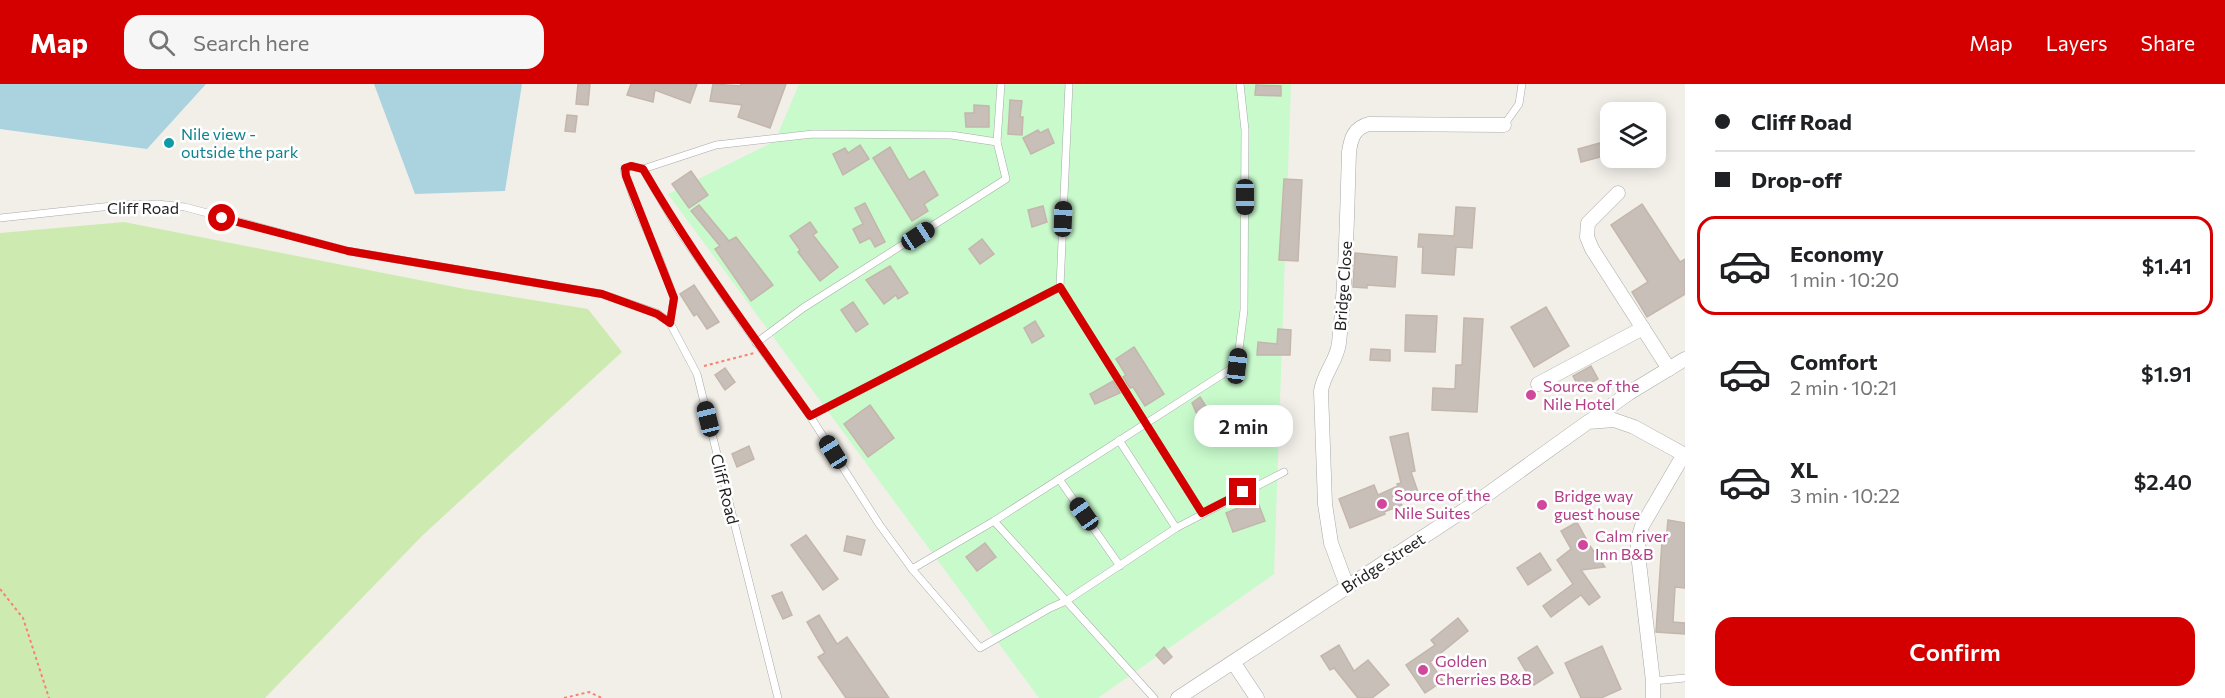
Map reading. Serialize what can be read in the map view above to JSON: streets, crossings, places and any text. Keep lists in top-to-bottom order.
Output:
{
  "streets": {
    "street": ["Bridge Close", "Bridge Street"],
    "lane": ["Cliff Road"]
  },
  "crossings": [
    ["Bridge Close", "Bridge Street"]
  ],
  "places": [
    "Nile view - outside the park",
    "Source of the Nile Hotel",
    "Source of the Nile Suites",
    "Bridge way guest house",
    "Calm river Inn B&B",
    "Golden Cherries B&B"
  ],
  "page": {
    "header": "Map",
    "search": "Search here",
    "nav": ["Map", "Layers", "Share"],
    "banner": ["Cliff Road", "Drop-off"],
    "list": [
      {
        "name": "Economy",
        "note": "1 min · 10:20",
        "value": "$1.41"
      },
      {
        "name": "Comfort",
        "note": "2 min · 10:21",
        "value": "$1.91"
      },
      {
        "name": "XL",
        "note": "3 min · 10:22",
        "value": "$2.40"
      }
    ],
    "bubble": "2 min",
    "buttons": "Confirm"
  }
}
